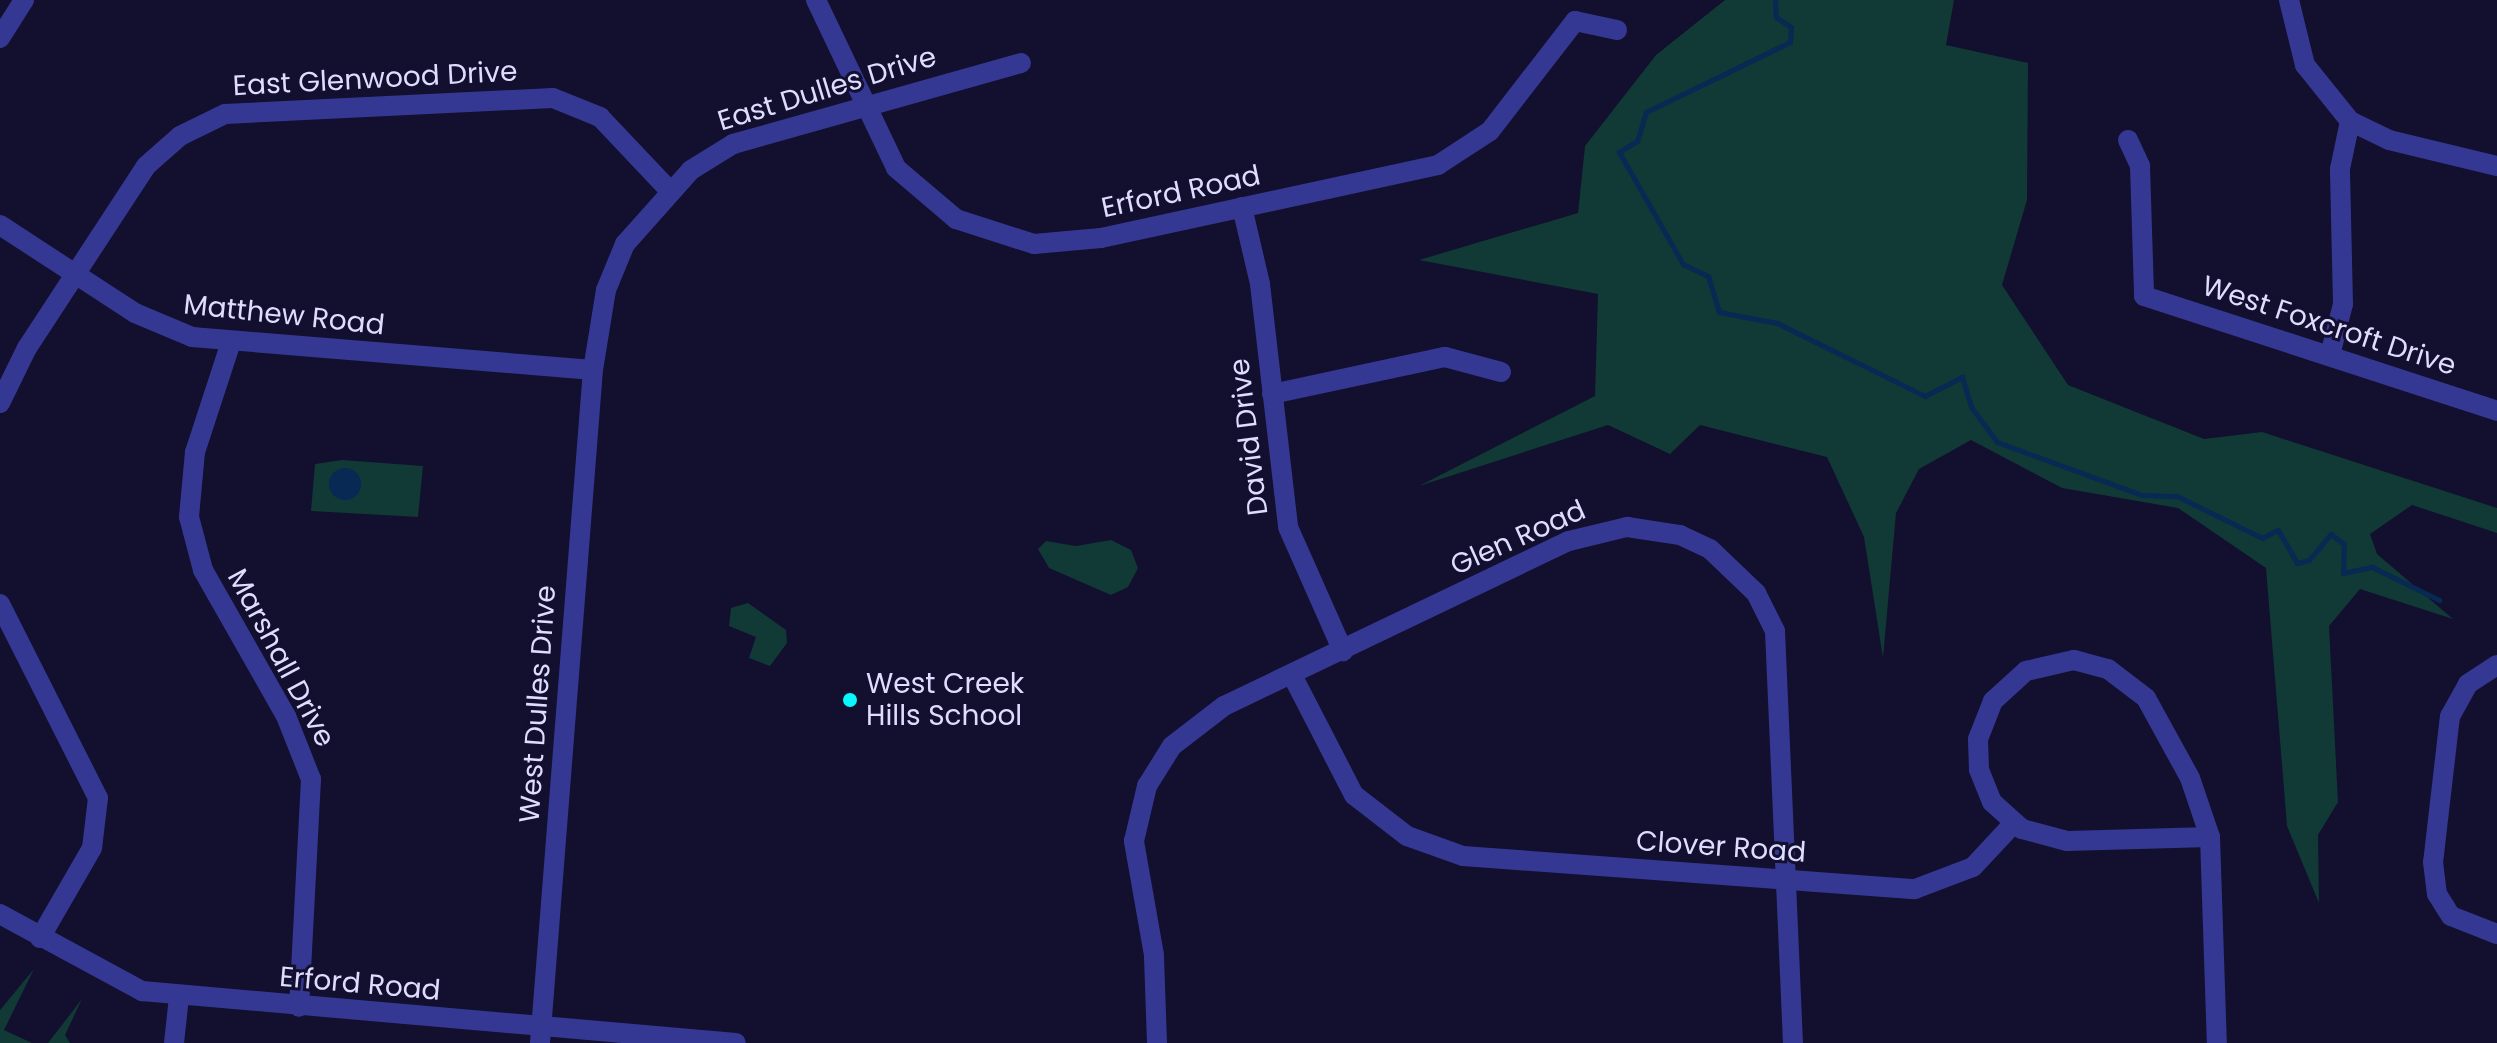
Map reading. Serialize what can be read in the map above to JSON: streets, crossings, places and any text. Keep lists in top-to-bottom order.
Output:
{
  "streets": {
    "street": [
      "East Glenwood Drive",
      "East Dulles Drive",
      "Erford Road",
      "Matthew Road",
      "West Foxcroft Drive",
      "David Drive",
      "Glen Road",
      "Marshall Drive",
      "West Dulles Drive",
      "Clover Road"
    ]
  },
  "crossings": [
    ["East Glenwood Drive", "East Dulles Drive"],
    ["East Glenwood Drive", "Matthew Road"],
    ["East Dulles Drive", "Erford Road"],
    ["East Dulles Drive", "Matthew Road"],
    ["East Dulles Drive", "West Dulles Drive"],
    ["Erford Road", "David Drive"],
    ["Erford Road", "Marshall Drive"],
    ["Erford Road", "West Dulles Drive"],
    ["Matthew Road", "Marshall Drive"],
    ["Matthew Road", "West Dulles Drive"],
    ["David Drive", "Glen Road"],
    ["Glen Road", "Clover Road"]
  ],
  "places": ["West Creek Hills School"]
}
